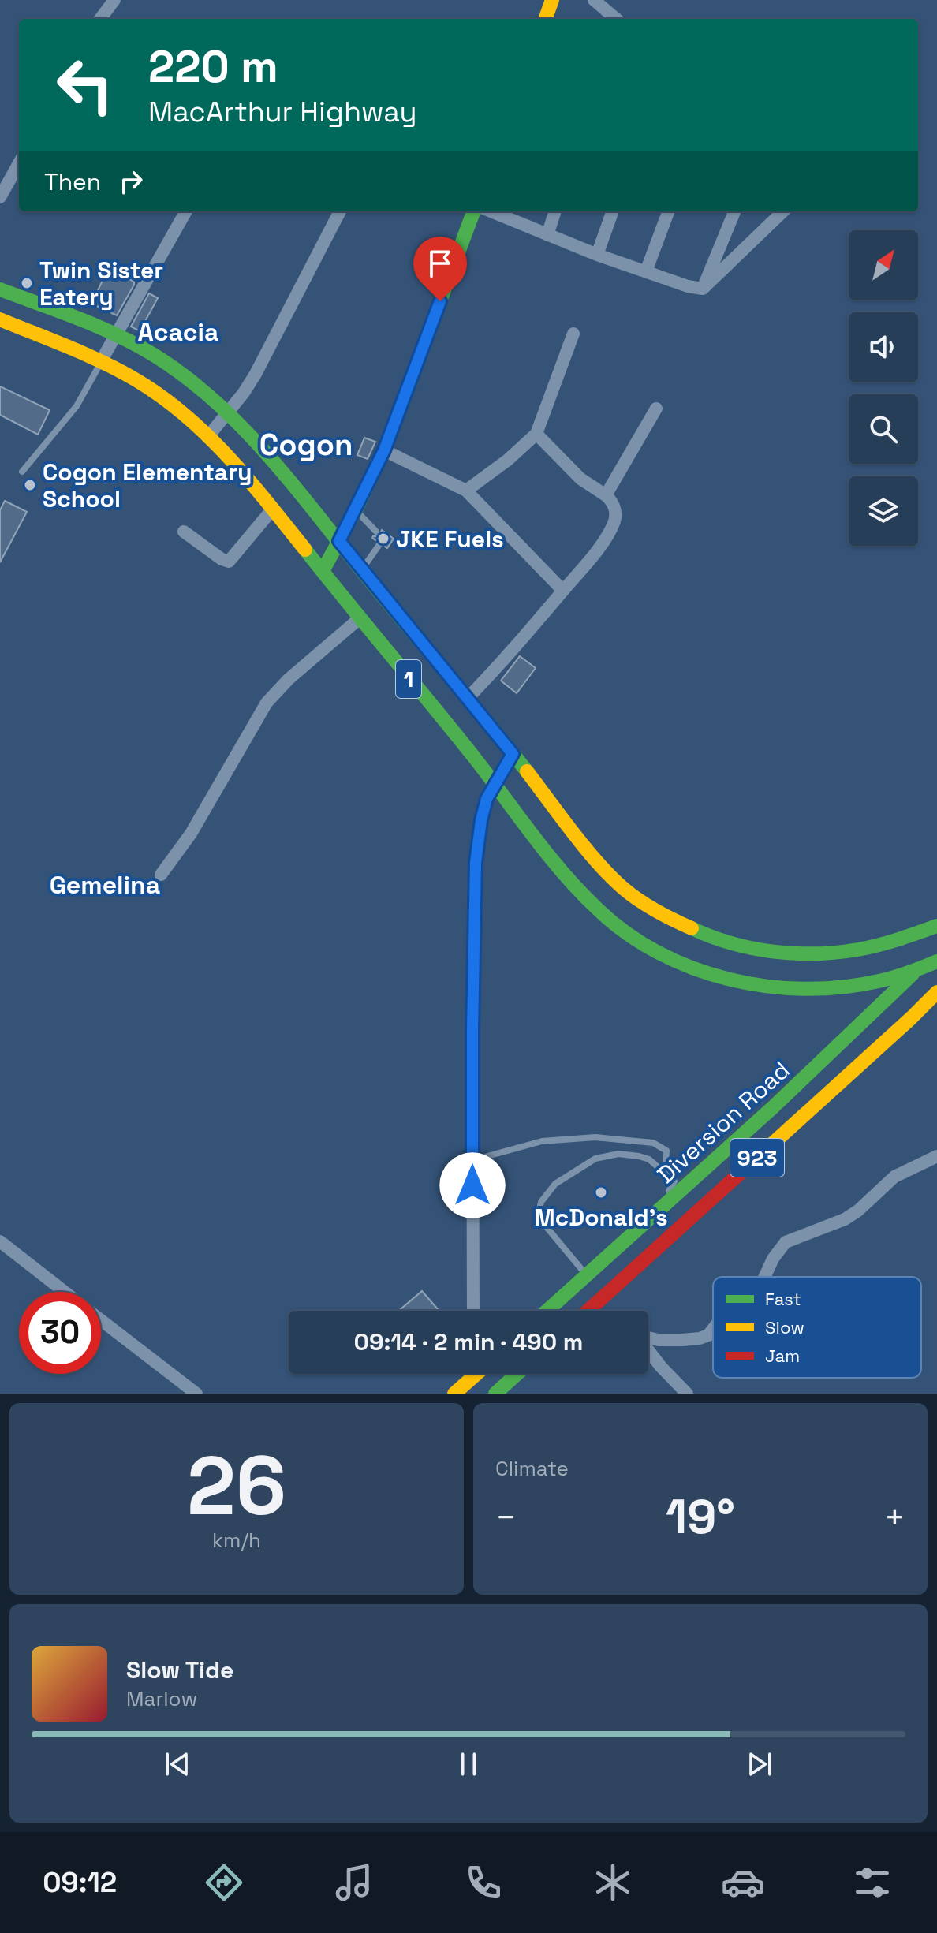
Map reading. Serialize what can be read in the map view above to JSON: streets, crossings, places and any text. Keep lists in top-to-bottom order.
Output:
{
  "streets": {
    "main road": ["1", "Diversion Road", "923"]
  },
  "crossings": [
    ["1", "Diversion Road"]
  ],
  "districts": ["Acacia", "Cogon", "Gemelina"],
  "places": [
    "Twin Sister Eatery",
    "Cogon Elementary School",
    "JKE Fuels",
    "McDonald's"
  ],
  "legend": ["Fast", "Slow", "Jam"],
  "north": "top right",
  "page": {
    "turn": ["220 m", "MacArthur Highway"],
    "then": "Then",
    "limit": "30",
    "trip": "09:14 · 2 min · 490 m",
    "tile": [
      ["26", "km/h"],
      "Climate"
    ],
    "heat": ["−", "19°", "+"],
    "song": ["Slow Tide", "Marlow"],
    "tabs": "09:12"
  }
}
